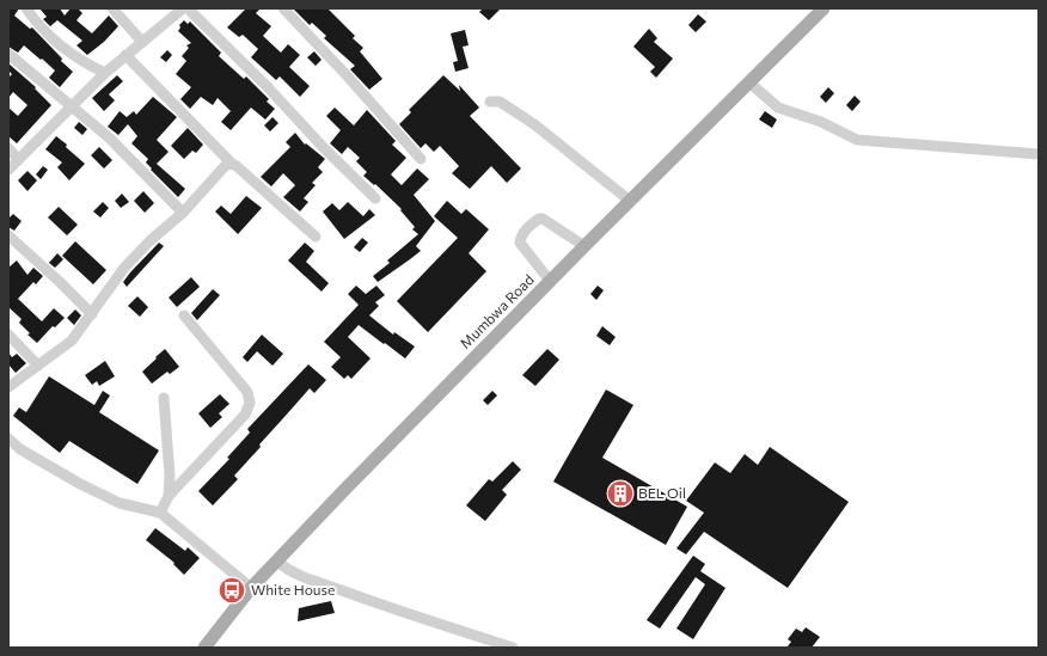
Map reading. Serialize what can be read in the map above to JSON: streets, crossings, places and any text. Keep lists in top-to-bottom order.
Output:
{
  "streets": {
    "main road": ["Mumbwa Road"]
  },
  "places": {
    "building": ["BEL Oil"],
    "bus stop": ["White House"]
  }
}
